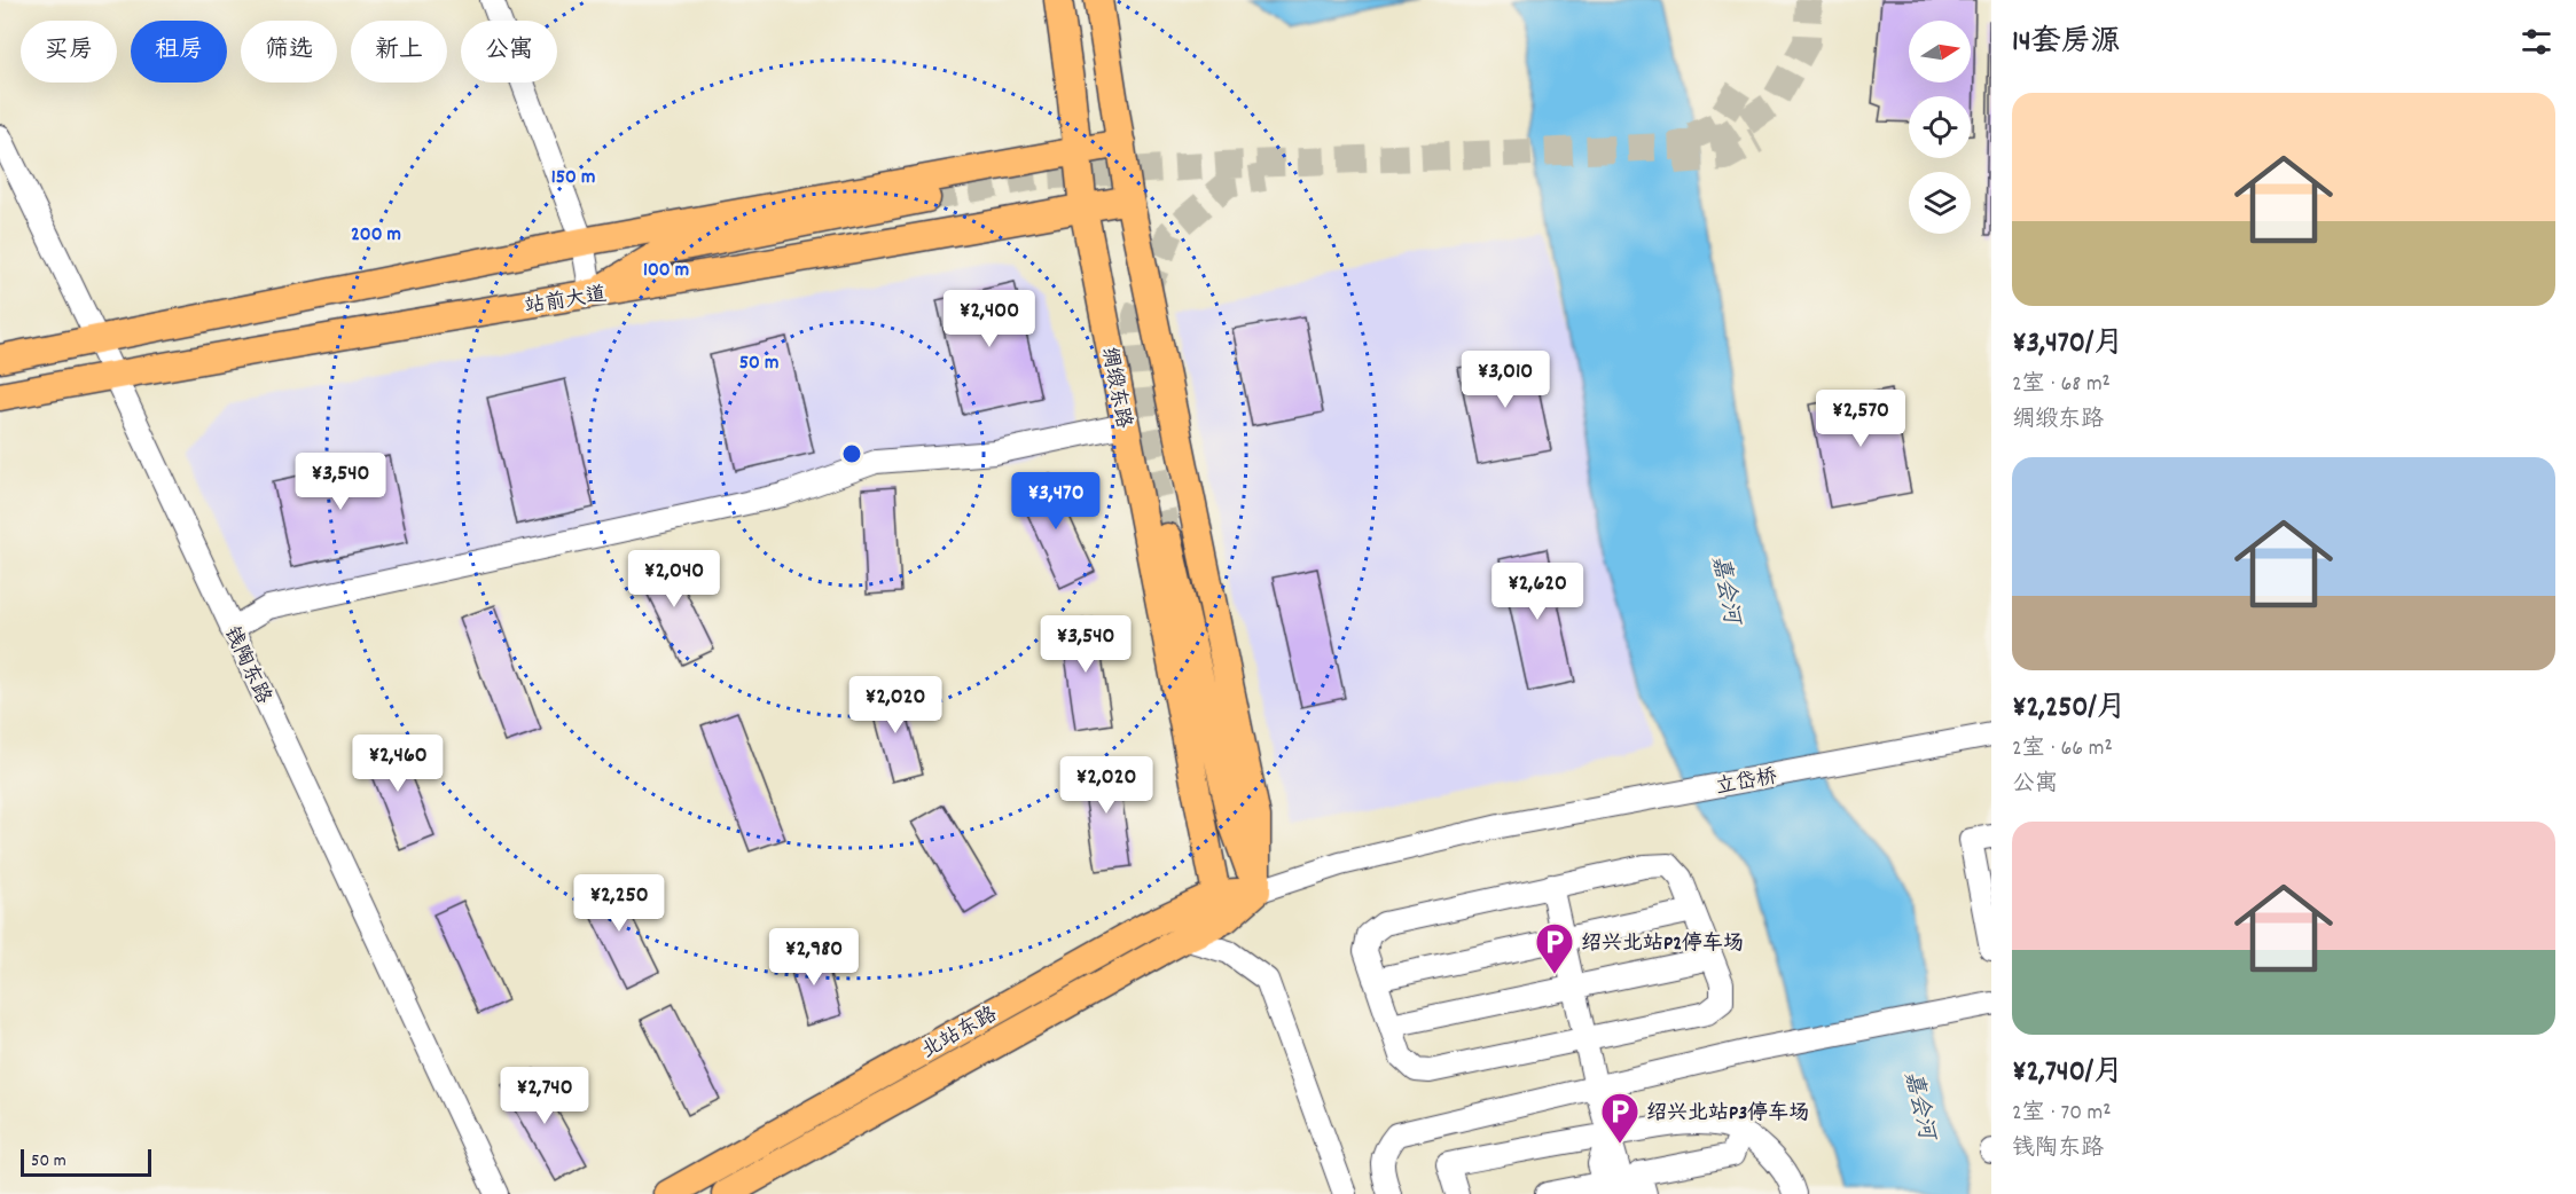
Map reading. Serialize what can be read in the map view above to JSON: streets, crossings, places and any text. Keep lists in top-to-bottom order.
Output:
{
  "streets": {
    "main road": ["站前大道", "绸缎东路", "北站东路"],
    "street": ["钱陶东路", "立岱桥"]
  },
  "crossings": [
    ["站前大道", "绸缎东路"],
    ["站前大道", "钱陶东路"],
    ["绸缎东路", "北站东路"],
    ["立岱桥", "北站东路"]
  ],
  "water": ["嘉会河"],
  "places": {
    "parking": ["绍兴北站P2停车场", "绍兴北站P3停车场"]
  },
  "scale_bar": "50 m",
  "north": "right",
  "page": {
    "heading": "14套房源",
    "chip": [
      "买房",
      "租房",
      "筛选",
      "新上",
      "公寓"
    ],
    "list": [
      {
        "name": "¥3,470/月",
        "note": "2室 · 68 m² · 绸缎东路"
      },
      {
        "name": "¥2,250/月",
        "note": "2室 · 66 m² · 公寓"
      },
      {
        "name": "¥2,740/月",
        "note": "2室 · 70 m² · 钱陶东路"
      }
    ],
    "price": [
      "¥2,400",
      "¥3,010",
      "¥2,570",
      "¥3,540",
      "¥3,470",
      "¥2,040",
      "¥2,620",
      "¥3,540",
      "¥2,020",
      "¥2,460",
      "¥2,020",
      "¥2,250",
      "¥2,980",
      "¥2,740"
    ],
    "scale": "50 m"
  },
  "rings": [
    "150 m",
    "200 m",
    "100 m",
    "50 m"
  ]
}
